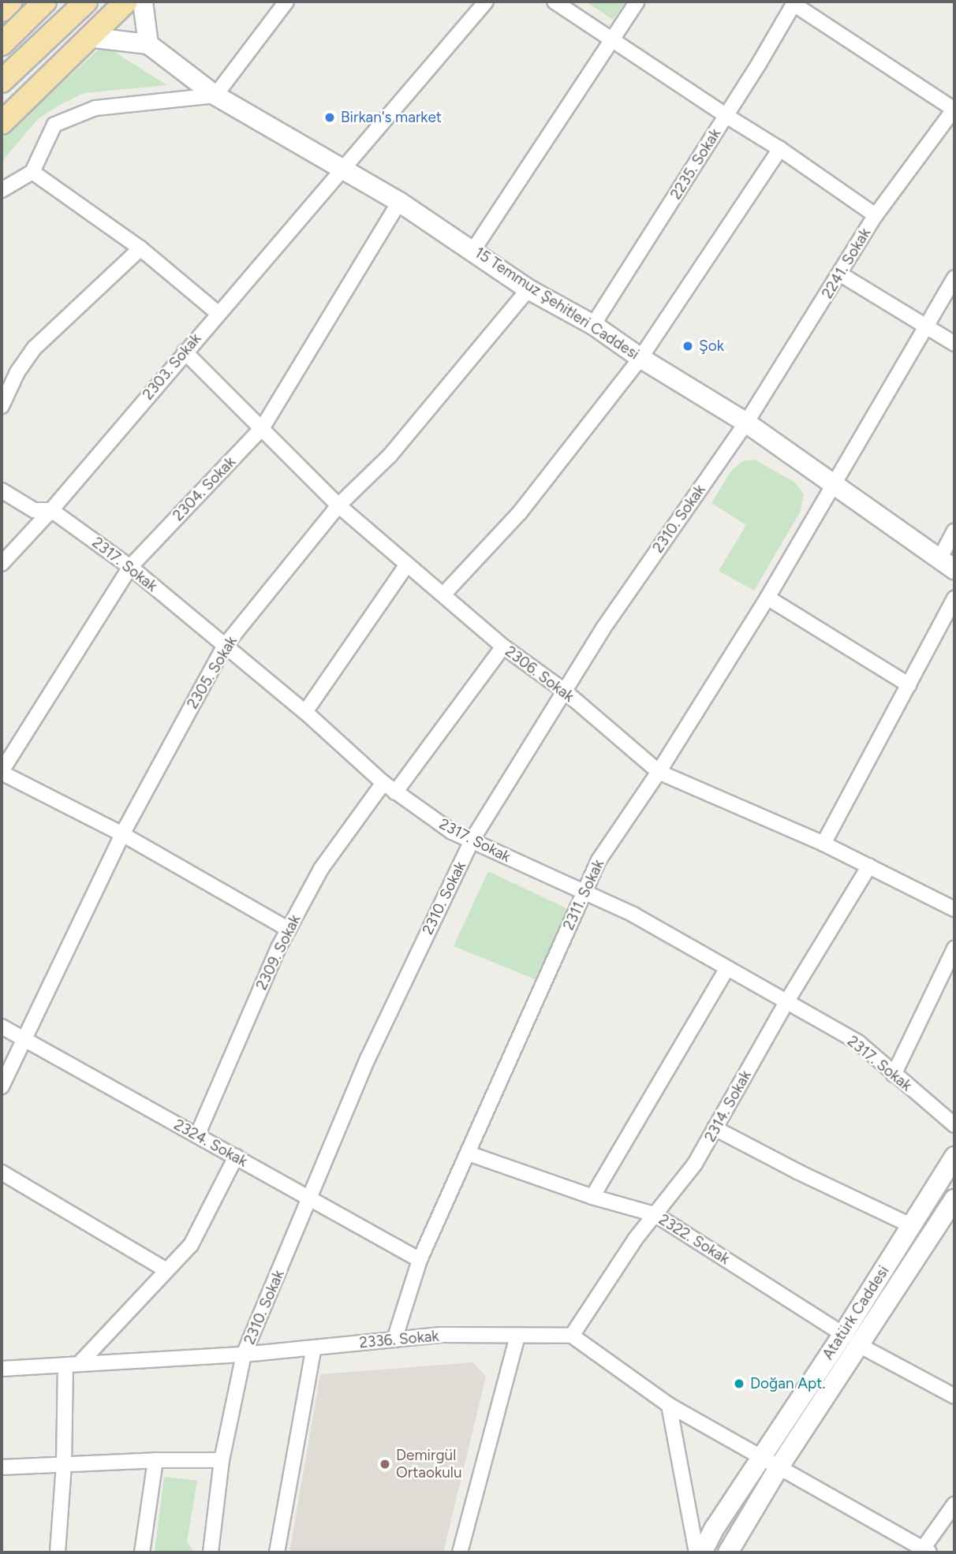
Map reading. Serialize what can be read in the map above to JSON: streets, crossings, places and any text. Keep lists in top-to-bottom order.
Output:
{
  "streets": {
    "main road": ["15 Temmuz Şehitleri Caddesi", "Atatürk Caddesi"],
    "street": [
      "2235. Sokak",
      "2241. Sokak",
      "2303. Sokak",
      "2304. Sokak",
      "2310. Sokak",
      "2317. Sokak",
      "2305. Sokak",
      "2306. Sokak",
      "2311. Sokak",
      "2309. Sokak",
      "2314. Sokak",
      "2324. Sokak",
      "2322. Sokak",
      "2336. Sokak"
    ]
  },
  "crossings": [
    ["2235. Sokak", "15 Temmuz Şehitleri Caddesi"],
    ["2241. Sokak", "15 Temmuz Şehitleri Caddesi"],
    ["2241. Sokak", "2310. Sokak"],
    ["15 Temmuz Şehitleri Caddesi", "2303. Sokak"],
    ["15 Temmuz Şehitleri Caddesi", "2304. Sokak"],
    ["15 Temmuz Şehitleri Caddesi", "2310. Sokak"],
    ["15 Temmuz Şehitleri Caddesi", "2305. Sokak"],
    ["15 Temmuz Şehitleri Caddesi", "2311. Sokak"],
    ["2303. Sokak", "2317. Sokak"],
    ["2303. Sokak", "2306. Sokak"],
    ["2304. Sokak", "2317. Sokak"],
    ["2304. Sokak", "2306. Sokak"],
    ["2310. Sokak", "2317. Sokak"],
    ["2310. Sokak", "2306. Sokak"],
    ["2310. Sokak", "2324. Sokak"],
    ["2310. Sokak", "2336. Sokak"],
    ["2317. Sokak", "2305. Sokak"],
    ["2317. Sokak", "2311. Sokak"],
    ["2317. Sokak", "2309. Sokak"],
    ["2317. Sokak", "2314. Sokak"],
    ["2305. Sokak", "2306. Sokak"],
    ["2305. Sokak", "2324. Sokak"],
    ["2306. Sokak", "2311. Sokak"],
    ["2306. Sokak", "2314. Sokak"],
    ["2311. Sokak", "2324. Sokak"],
    ["2311. Sokak", "2322. Sokak"],
    ["2311. Sokak", "2336. Sokak"],
    ["2309. Sokak", "2324. Sokak"],
    ["2314. Sokak", "2322. Sokak"],
    ["2314. Sokak", "2336. Sokak"],
    ["2322. Sokak", "Atatürk Caddesi"]
  ],
  "places": [
    "Birkan's market",
    "Şok",
    "Doğan Apt.",
    "Demirgül Ortaokulu"
  ]
}
